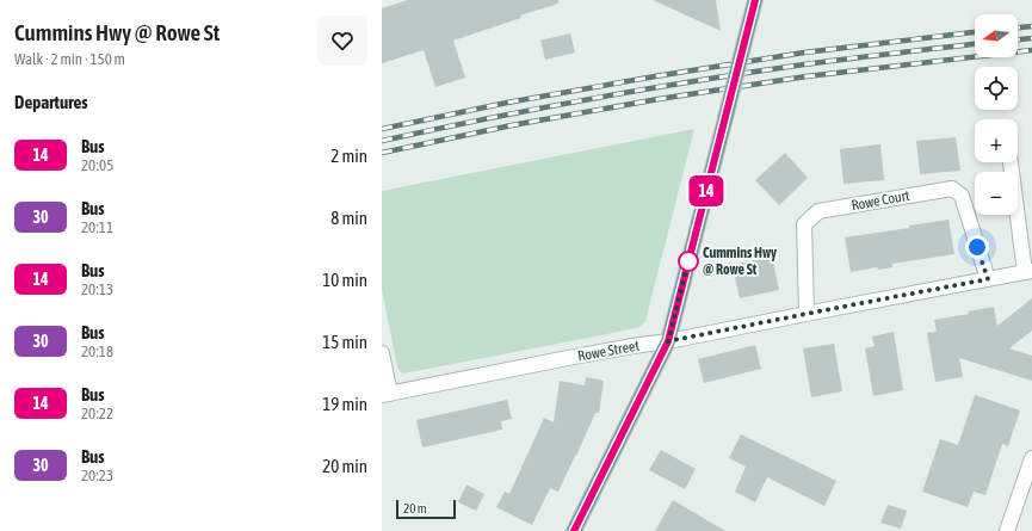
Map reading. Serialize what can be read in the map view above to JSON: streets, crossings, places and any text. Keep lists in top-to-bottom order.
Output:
{
  "streets": {
    "street": ["Rowe Court", "Rowe Street"]
  },
  "crossings": [
    ["Rowe Court", "Rowe Street"]
  ],
  "places": ["Cummins Hwy @ Rowe St"],
  "lines": ["bus line 14"],
  "scale_bar": "20 m",
  "north": "left",
  "page": {
    "heading": [
      ["Cummins Hwy @ Rowe St", "Walk · 2 min · 150 m"],
      "Departures"
    ],
    "on_map": "14",
    "map_buttons": ["+", "−"],
    "list": [
      {
        "mark": "14",
        "name": "Bus",
        "note": "20:05",
        "value": "2 min"
      },
      {
        "mark": "30",
        "name": "Bus",
        "note": "20:11",
        "value": "8 min"
      },
      {
        "mark": "14",
        "name": "Bus",
        "note": "20:13",
        "value": "10 min"
      },
      {
        "mark": "30",
        "name": "Bus",
        "note": "20:18",
        "value": "15 min"
      },
      {
        "mark": "14",
        "name": "Bus",
        "note": "20:22",
        "value": "19 min"
      },
      {
        "mark": "30",
        "name": "Bus",
        "note": "20:23",
        "value": "20 min"
      }
    ],
    "scale": "20 m"
  }
}
